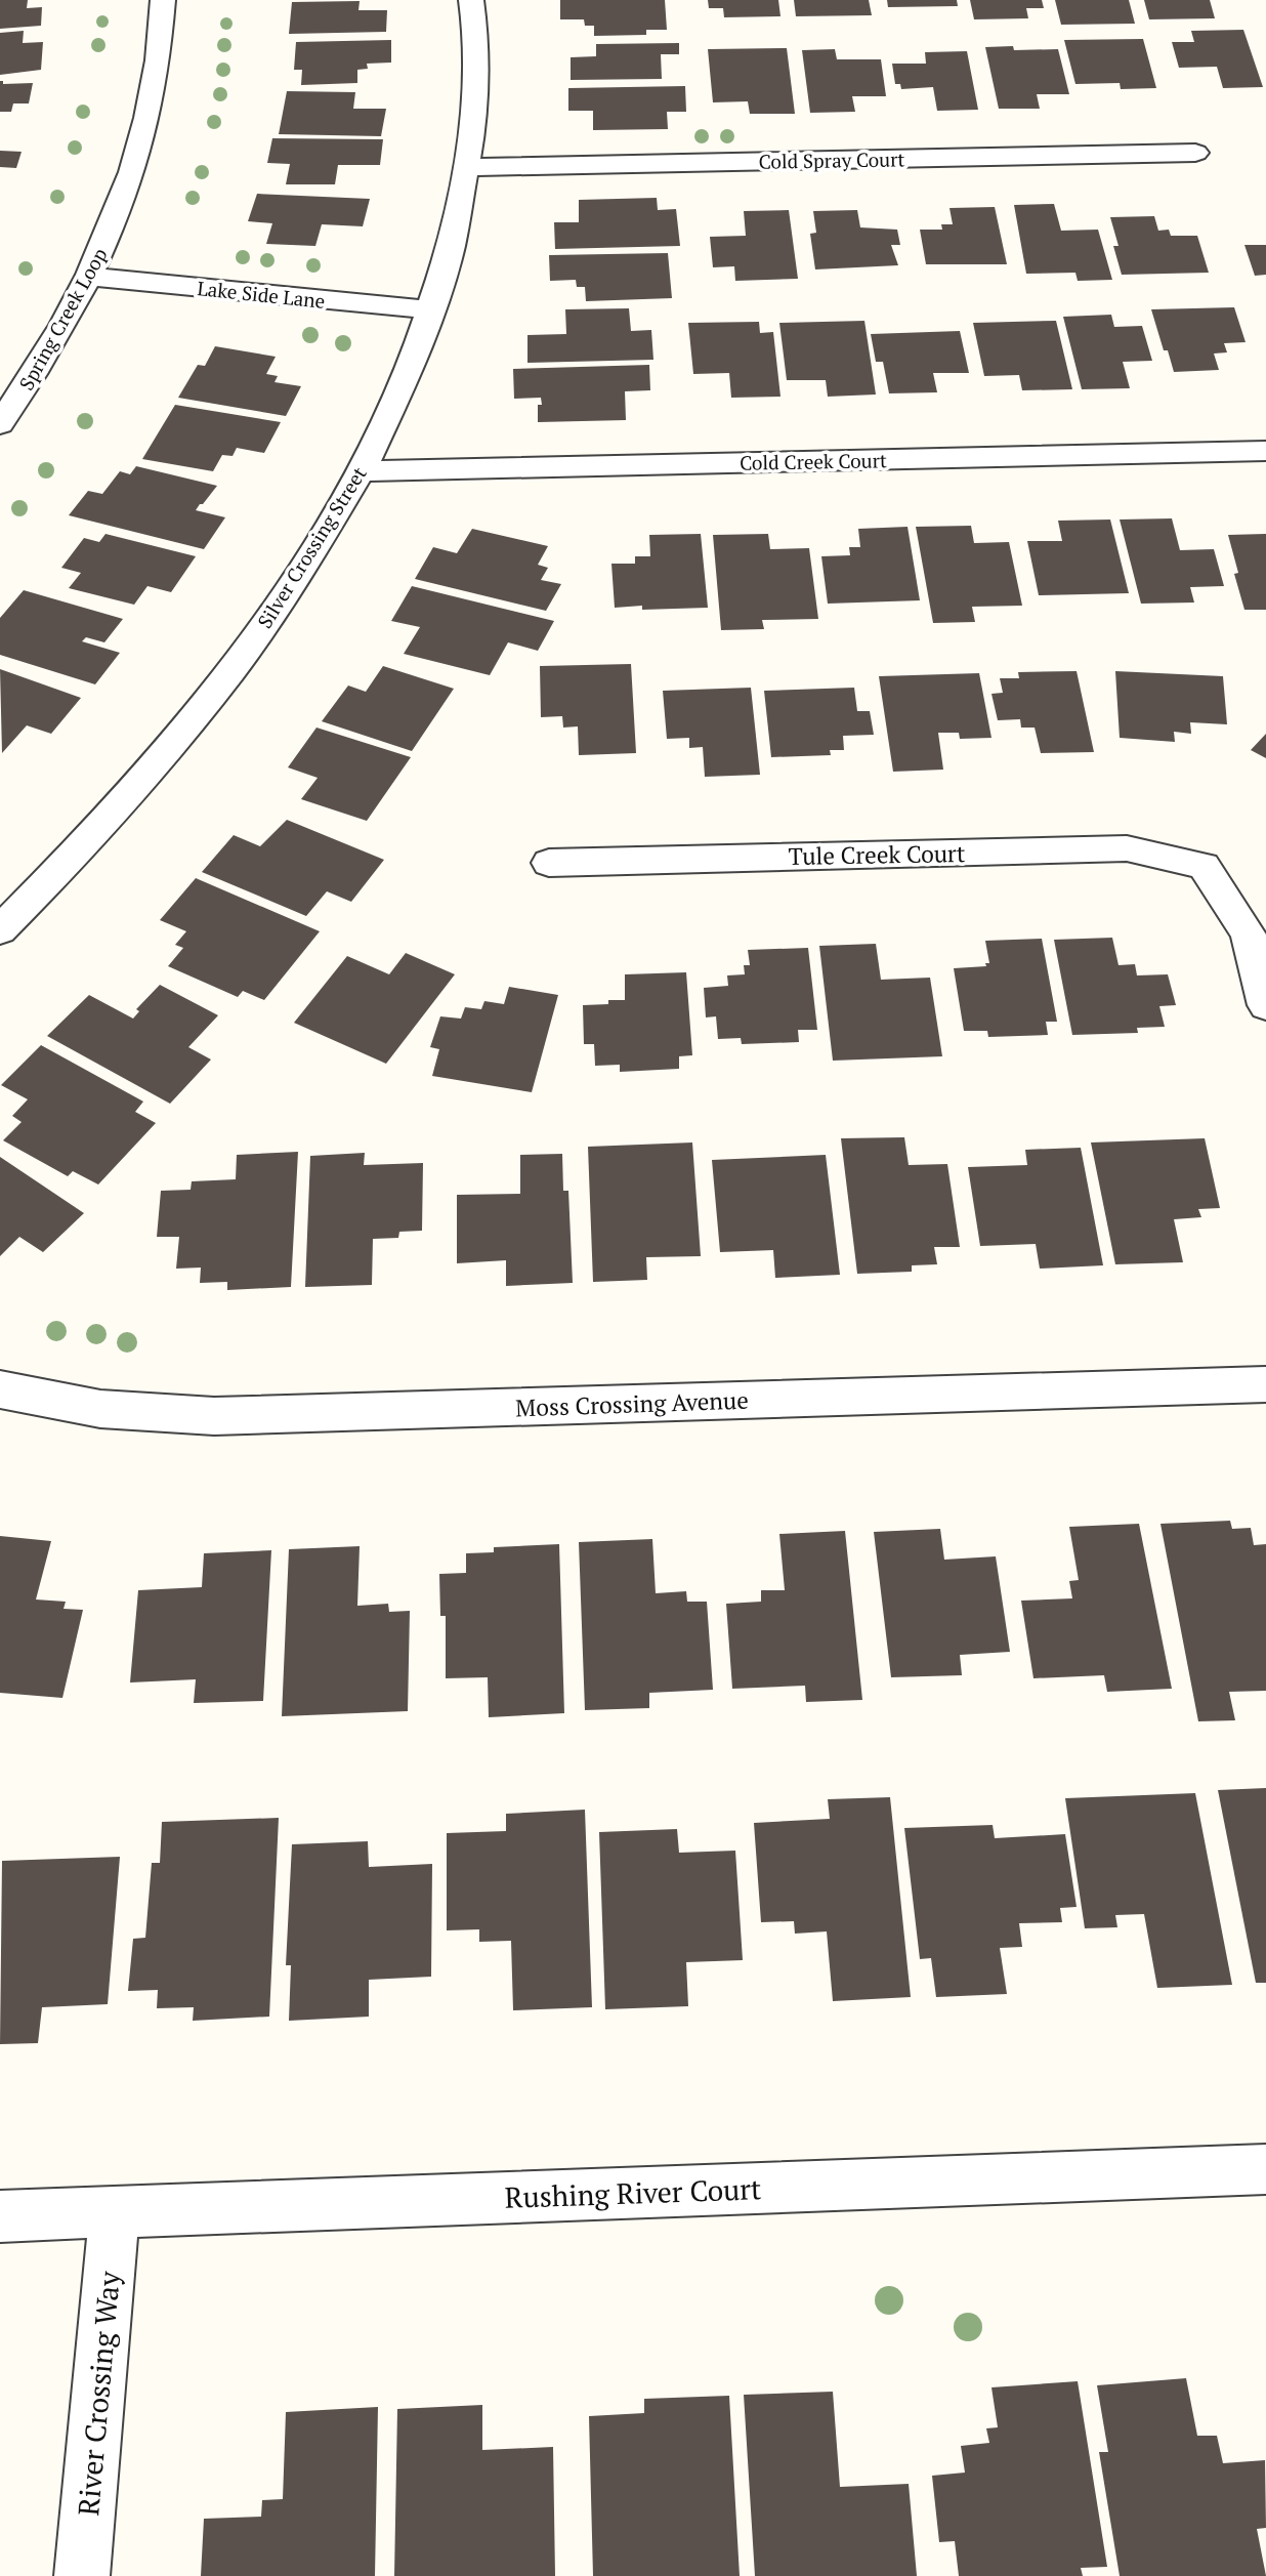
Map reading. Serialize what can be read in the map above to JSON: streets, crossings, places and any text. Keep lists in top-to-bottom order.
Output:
{
  "streets": {
    "street": [
      "Cold Spray Court",
      "Lake Side Lane",
      "Spring Creek Loop",
      "Cold Creek Court",
      "Silver Crossing Street",
      "Tule Creek Court",
      "Moss Crossing Avenue",
      "Rushing River Court",
      "River Crossing Way"
    ]
  },
  "crossings": [
    ["Cold Spray Court", "Silver Crossing Street"],
    ["Lake Side Lane", "Spring Creek Loop"],
    ["Lake Side Lane", "Silver Crossing Street"],
    ["Cold Creek Court", "Silver Crossing Street"],
    ["Rushing River Court", "River Crossing Way"]
  ]
}
